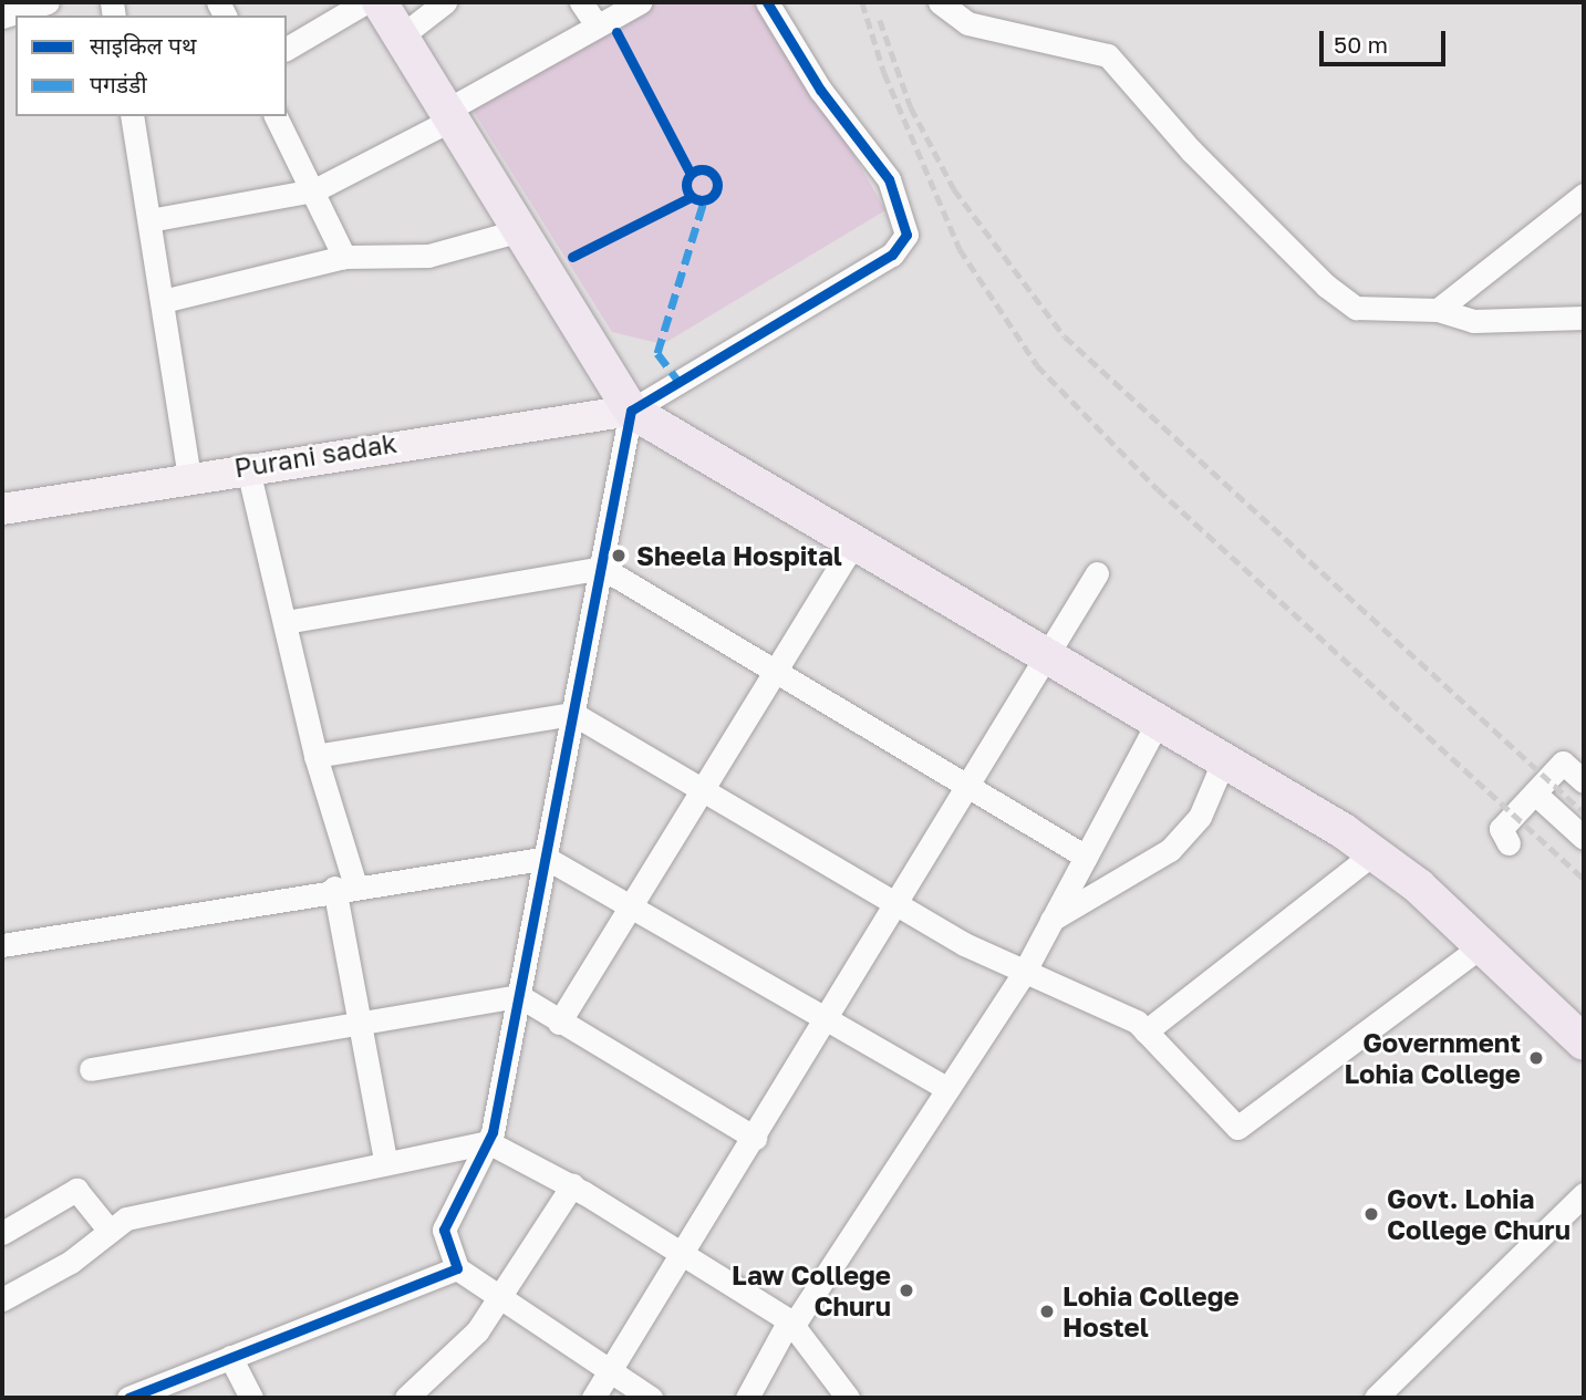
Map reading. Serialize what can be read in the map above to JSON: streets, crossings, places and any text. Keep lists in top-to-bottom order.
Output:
{
  "streets": {
    "main road": ["Purani sadak"]
  },
  "places": [
    "Sheela Hospital",
    "Government Lohia College",
    "Govt. Lohia College Churu",
    "Law College Churu",
    "Lohia College Hostel"
  ],
  "legend": ["साइकिल पथ", "पगडंडी"],
  "scale_bar": "50 m"
}
